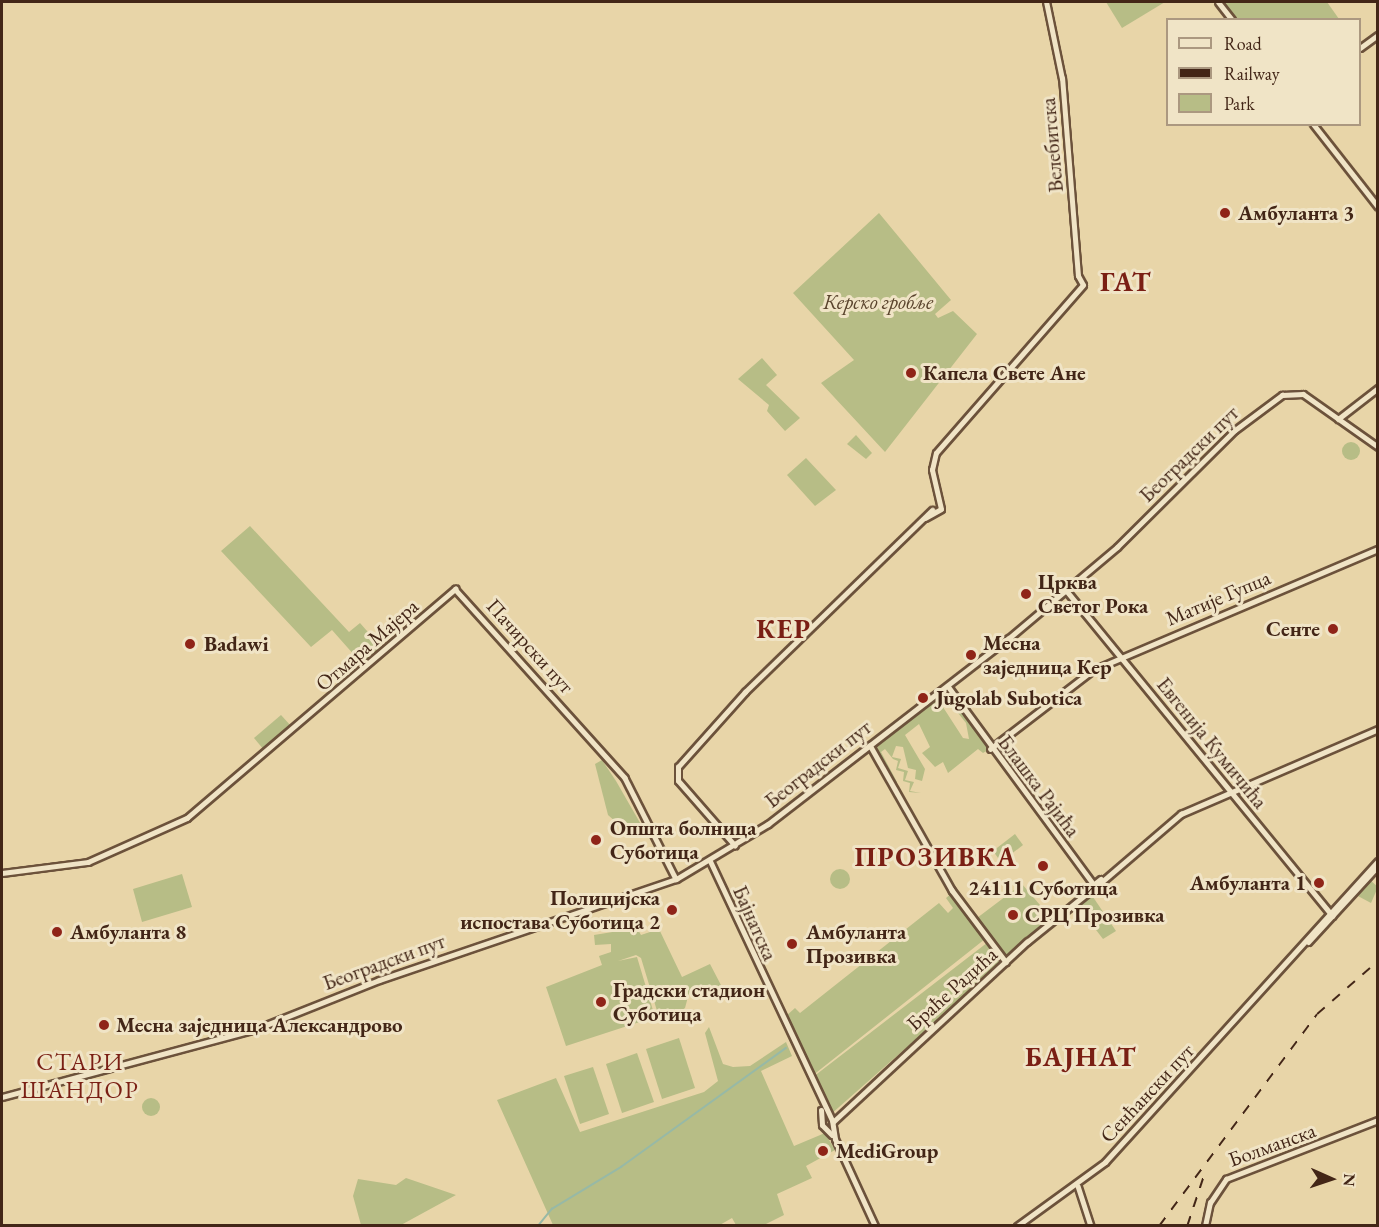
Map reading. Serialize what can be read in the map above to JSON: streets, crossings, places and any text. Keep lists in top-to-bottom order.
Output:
{
  "streets": {
    "main road": ["Београдски пут", "Бајнатска", "Сенћански пут"],
    "street": [
      "Велебитска",
      "Матије Гупца",
      "Отмара Мајера",
      "Пачирски пут",
      "Евгенија Кумичића",
      "Блашка Рајића",
      "Браће Радића",
      "Болманска"
    ]
  },
  "crossings": [
    ["Београдски пут", "Пачирски пут"],
    ["Београдски пут", "Евгенија Кумичића"],
    ["Београдски пут", "Блашка Рајића"],
    ["Београдски пут", "Бајнатска"],
    ["Матије Гупца", "Евгенија Кумичића"],
    ["Матије Гупца", "Блашка Рајића"],
    ["Отмара Мајера", "Пачирски пут"],
    ["Евгенија Кумичића", "Сенћански пут"],
    ["Блашка Рајића", "Браће Радића"],
    ["Бајнатска", "Браће Радића"]
  ],
  "districts": [
    "ГАТ",
    "КЕР",
    "ПРОЗИВКА",
    "БАЈНАТ",
    "СТАРИ ШАНДОР"
  ],
  "parks": ["Керско гробље"],
  "places": [
    "Амбуланта 3",
    "Капела Свете Ане",
    "Црква Светог Рока",
    "Сенте",
    "Badawi",
    "Месна заједница Кер",
    "Jugolab Subotica",
    "Општа болница Суботица",
    "24111 Суботица",
    "Амбуланта 1",
    "Полицијска испостава Суботица 2",
    "СРЦ Прозивка",
    "Амбуланта 8",
    "Амбуланта Прозивка",
    "Градски стадион Суботица",
    "Месна заједница Александрово",
    "MediGroup"
  ],
  "legend": ["Road", "Railway", "Park"],
  "north": "right"
}
